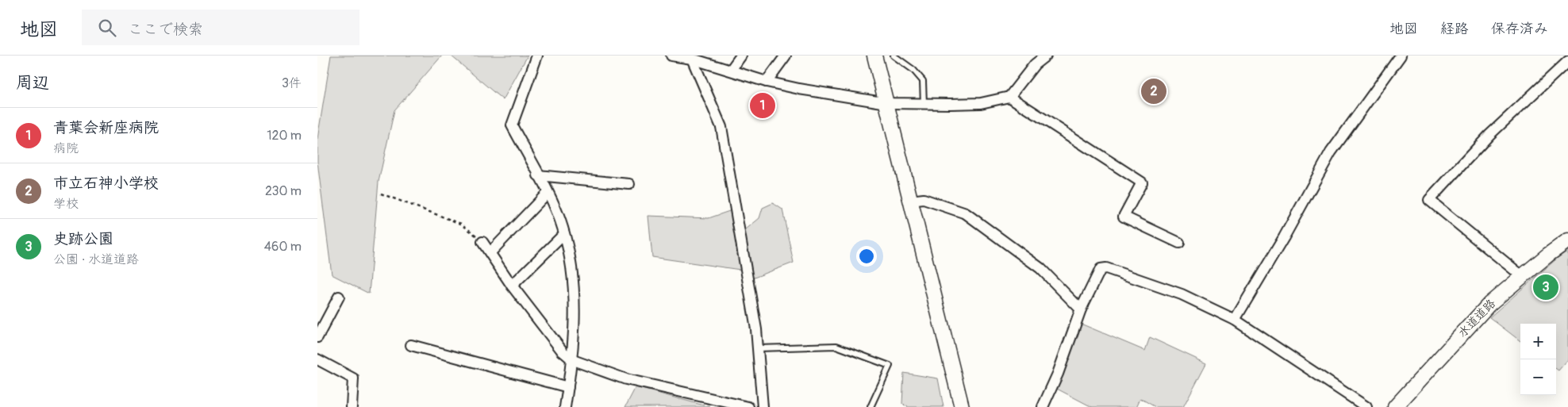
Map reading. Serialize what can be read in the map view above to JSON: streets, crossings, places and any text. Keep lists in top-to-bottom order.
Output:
{
  "streets": {
    "street": ["水道道路"]
  },
  "page": {
    "header": "地図",
    "search": "ここで検索",
    "nav": ["地図", "経路", "保存済み"],
    "heading": ["周辺", "3件"],
    "pins": ["2", "1", "3"],
    "list": [
      {
        "mark": "1",
        "name": "青葉会新座病院",
        "note": "病院",
        "value": "120 m"
      },
      {
        "mark": "2",
        "name": "市立石神小学校",
        "note": "学校",
        "value": "230 m"
      },
      {
        "mark": "3",
        "name": "史跡公園",
        "note": "公園 · 水道道路",
        "value": "460 m"
      }
    ],
    "map_buttons": ["+", "−"]
  }
}
